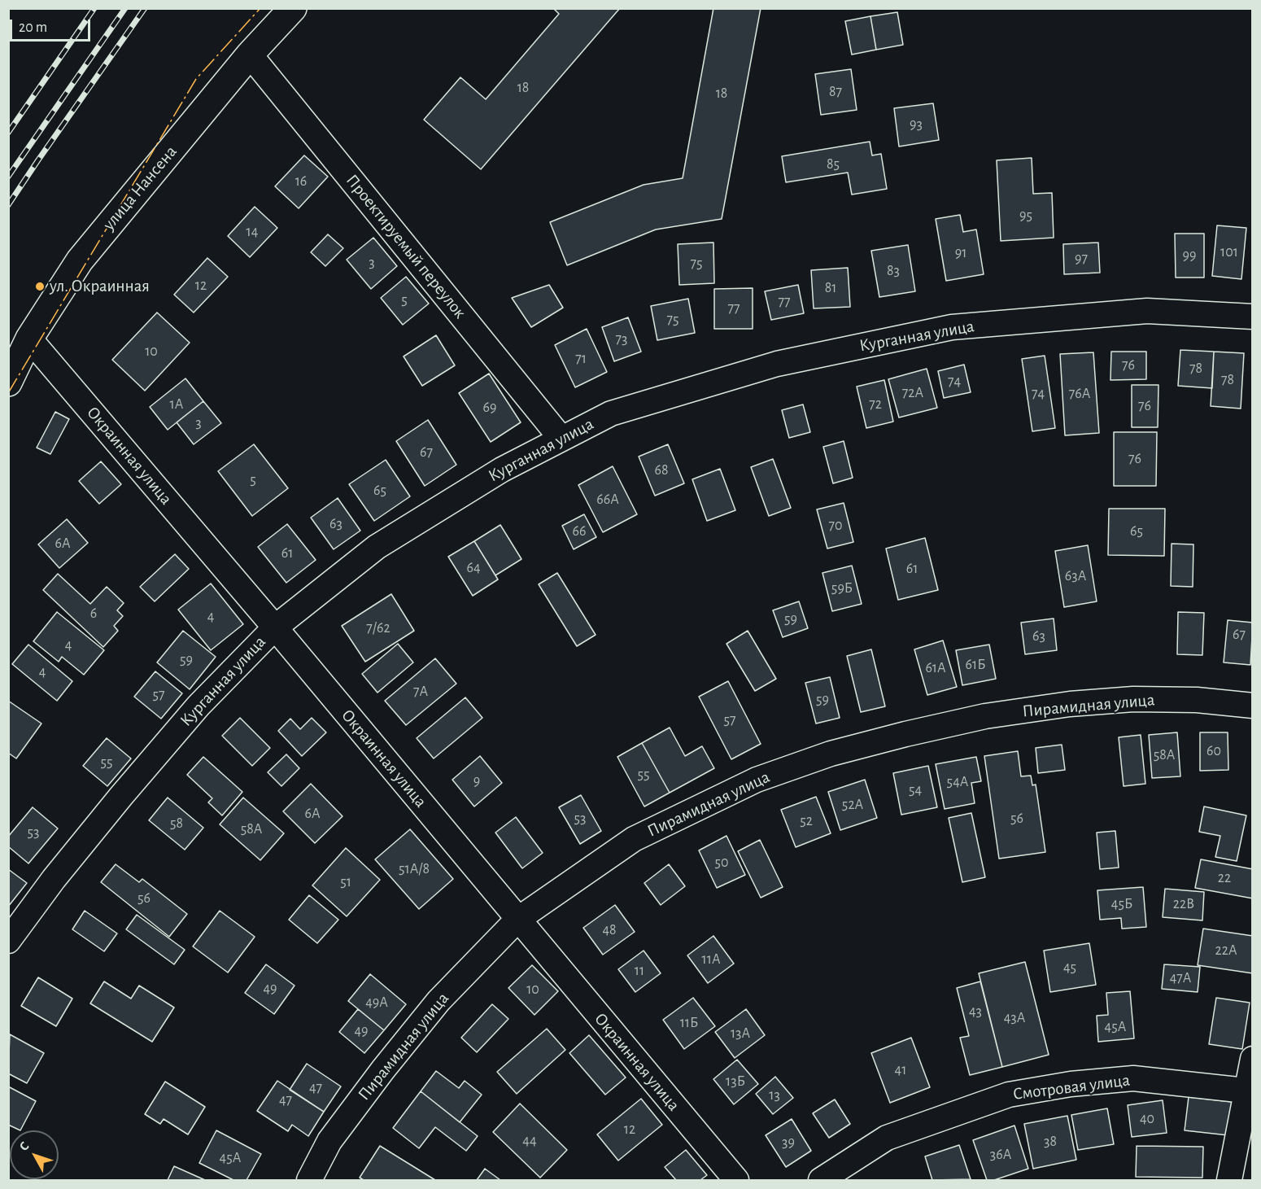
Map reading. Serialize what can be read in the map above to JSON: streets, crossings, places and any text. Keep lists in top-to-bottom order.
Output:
{
  "streets": {
    "main road": ["улица Нансена"],
    "street": [
      "Проектируемый переулок",
      "Курганная улица",
      "Окраинная улица",
      "Пирамидная улица",
      "Смотровая улица"
    ]
  },
  "crossings": [
    ["улица Нансена", "Проектируемый переулок"],
    ["улица Нансена", "Окраинная улица"],
    ["Проектируемый переулок", "Курганная улица"],
    ["Курганная улица", "Окраинная улица"],
    ["Окраинная улица", "Пирамидная улица"]
  ],
  "places": ["ул. Окраинная"],
  "house_numbers": [
    "18",
    "87",
    "18",
    "93",
    "85",
    "16",
    "95",
    "14",
    "101",
    "91",
    "99",
    "97",
    "3",
    "75",
    "83",
    "12",
    "81",
    "5",
    "77",
    "77",
    "75",
    "73",
    "10",
    "71",
    "76",
    "78",
    "78",
    "74",
    "72А",
    "74",
    "76А",
    "1А",
    "72",
    "76",
    "69",
    "3",
    "67",
    "76",
    "68",
    "5",
    "65",
    "66А",
    "63",
    "70",
    "66",
    "65",
    "6А",
    "61",
    "64",
    "61",
    "63А",
    "59Б",
    "6",
    "4",
    "59",
    "7/62",
    "67",
    "63",
    "4",
    "59",
    "61Б",
    "61А",
    "4",
    "7А",
    "57",
    "59",
    "57",
    "60",
    "58А",
    "55",
    "55",
    "9",
    "54А",
    "54",
    "52А",
    "6А",
    "53",
    "56",
    "52",
    "58",
    "58А",
    "53",
    "50",
    "51А/8",
    "22",
    "51",
    "56",
    "45Б",
    "22В",
    "48",
    "22А",
    "11А",
    "45",
    "11",
    "47А",
    "49",
    "10",
    "49А",
    "43",
    "43А",
    "11Б",
    "45А",
    "49",
    "13А",
    "41",
    "13Б",
    "47",
    "13",
    "47",
    "40",
    "12",
    "44",
    "38",
    "39",
    "36А",
    "45А"
  ],
  "scale_bar": "20 m",
  "north": "top left"
}
